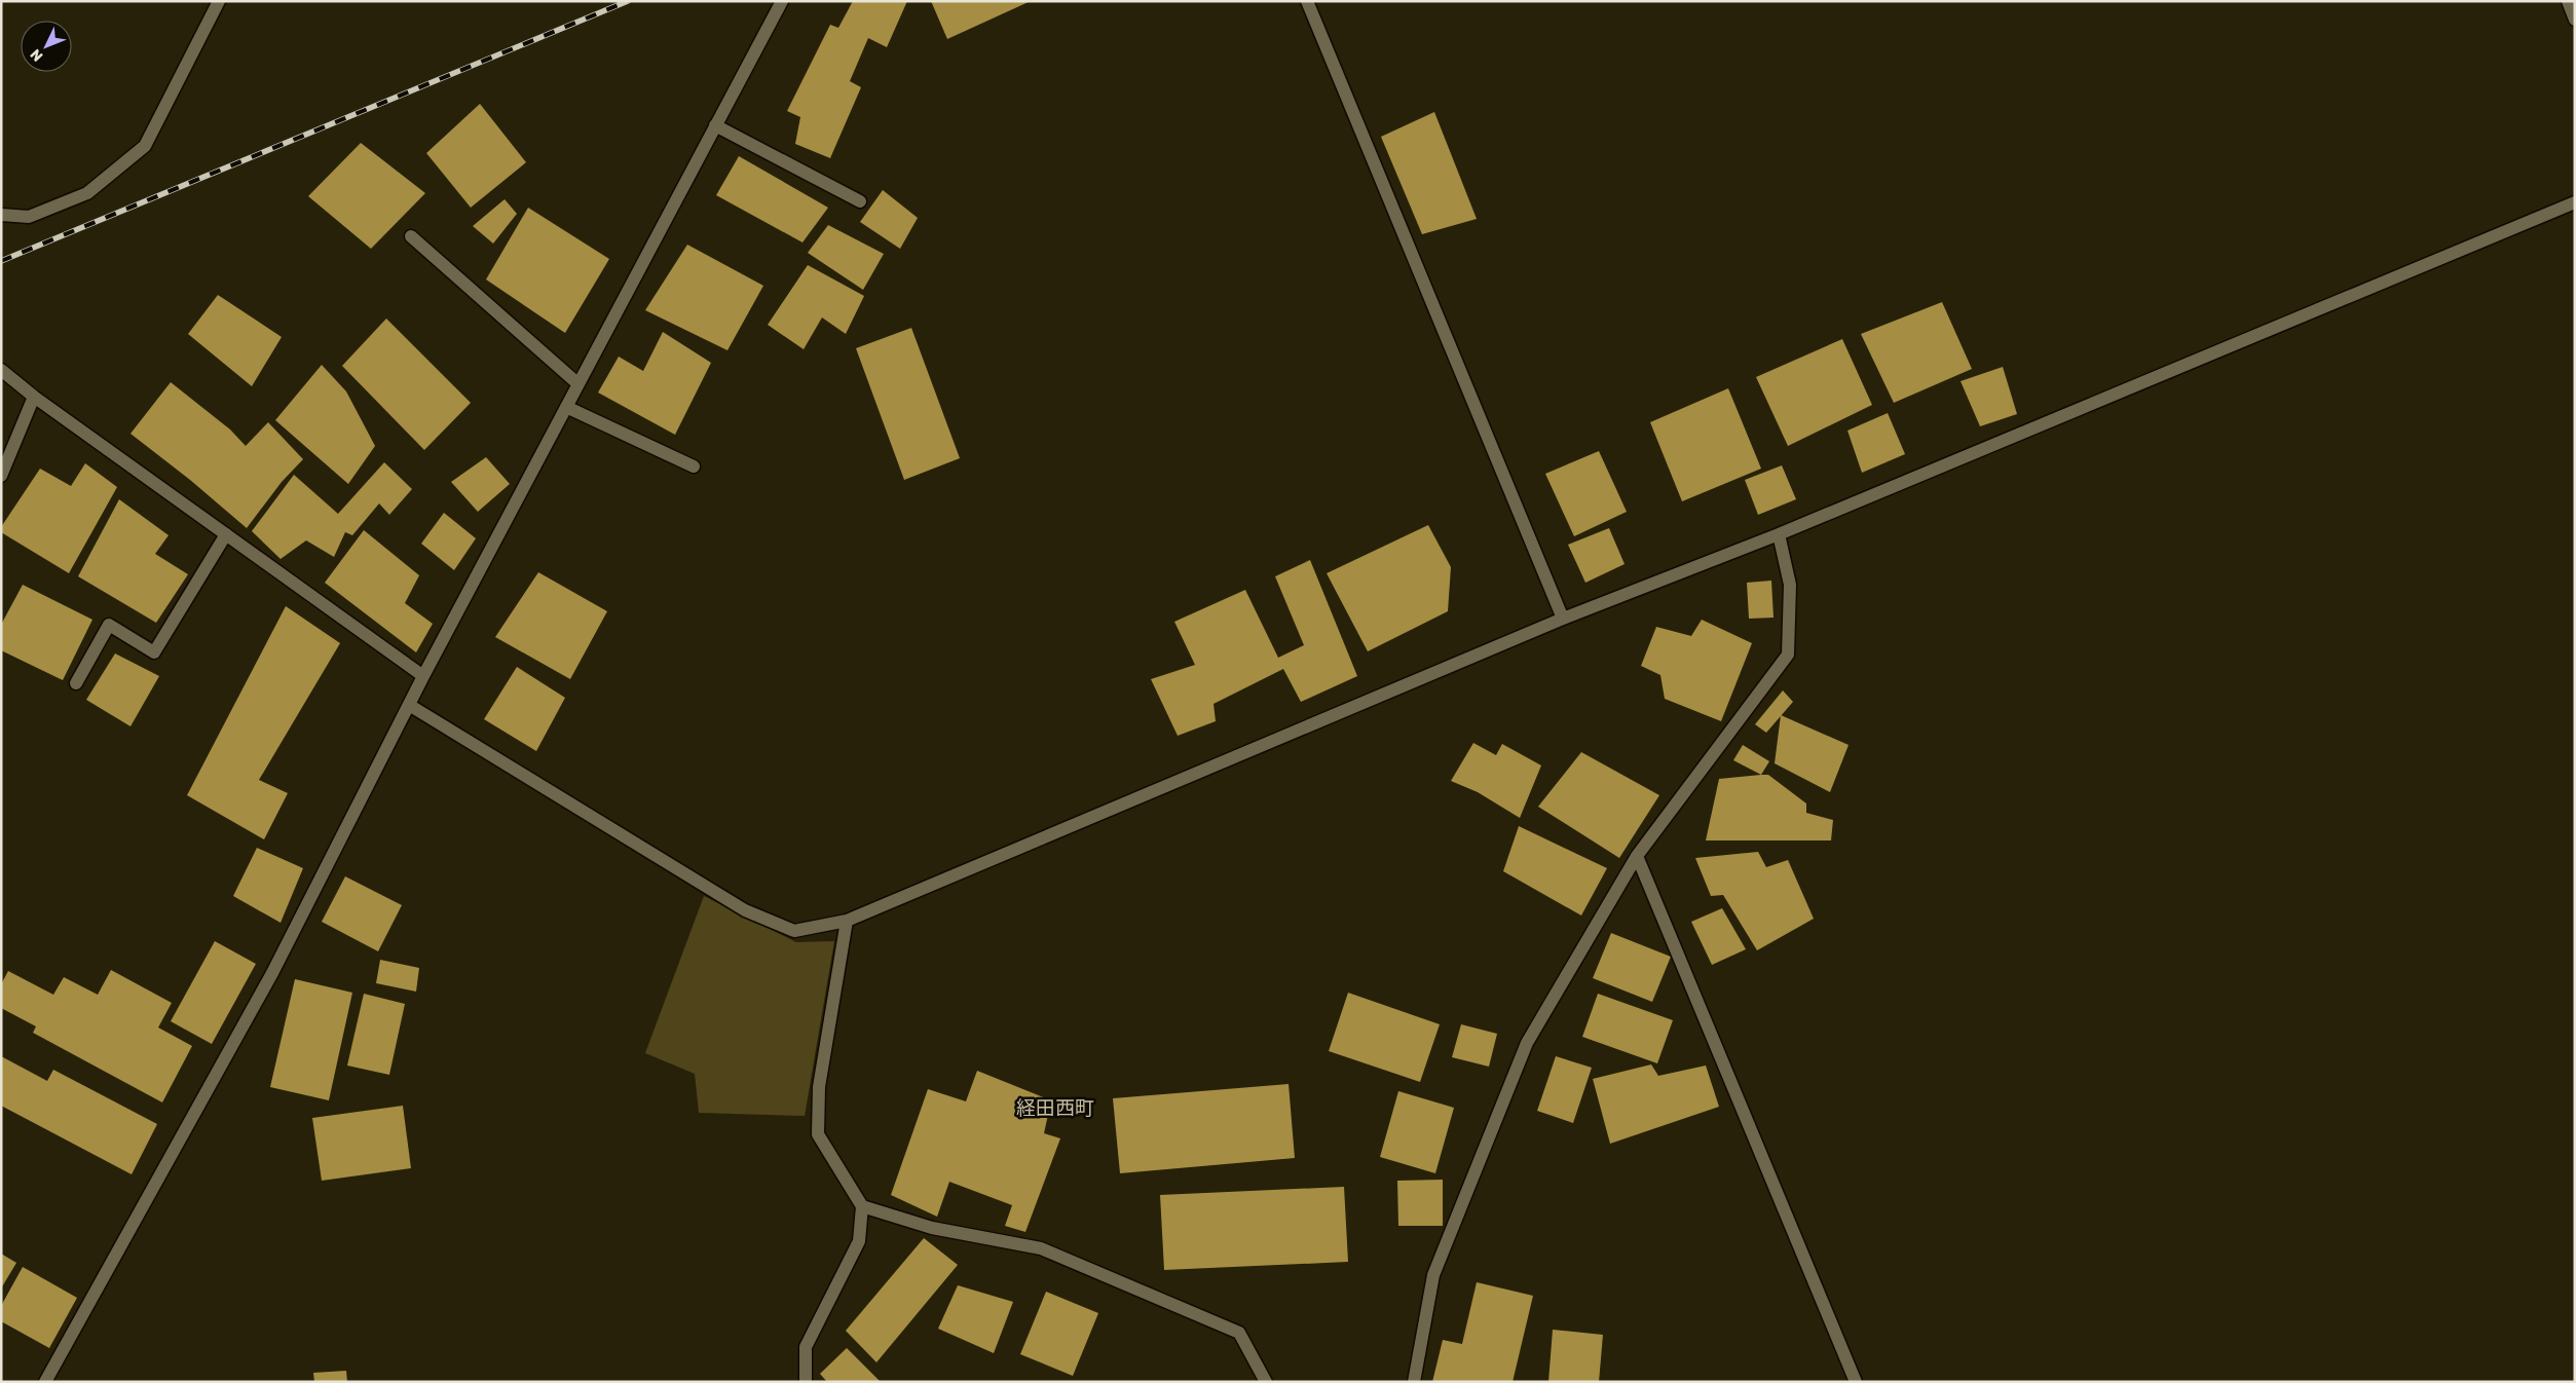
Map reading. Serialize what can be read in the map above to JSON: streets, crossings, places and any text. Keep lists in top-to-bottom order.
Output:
{
  "districts": ["経田西町"],
  "north": "bottom left"
}
